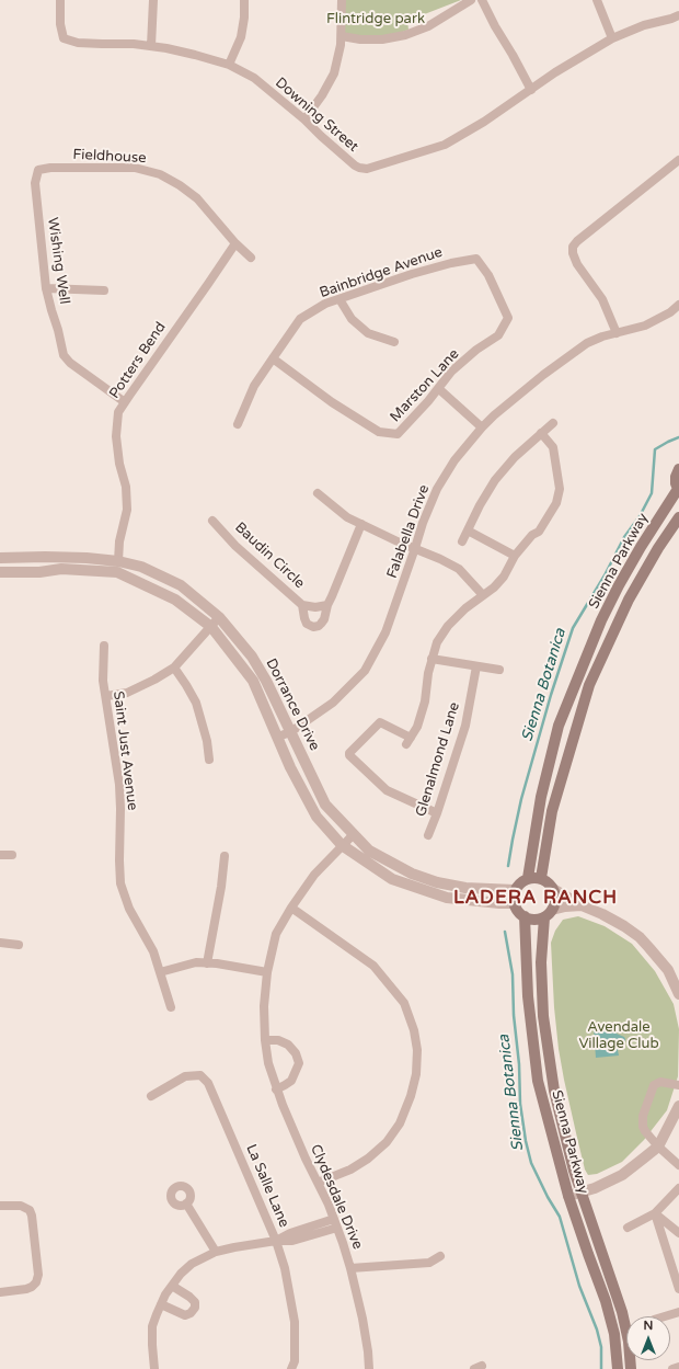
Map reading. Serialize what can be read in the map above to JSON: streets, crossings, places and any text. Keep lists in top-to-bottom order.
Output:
{
  "streets": {
    "main road": ["Sienna Parkway"],
    "street": [
      "Downing Street",
      "Fieldhouse",
      "Wishing Well",
      "Bainbridge Avenue",
      "Potters Bend",
      "Marston Lane",
      "Falabella Drive",
      "Baudin Circle",
      "Dorrance Drive",
      "Saint Just Avenue",
      "Glenalmond Lane",
      "La Salle Lane",
      "Clydesdale Drive"
    ]
  },
  "crossings": [
    ["Fieldhouse", "Wishing Well"],
    ["Fieldhouse", "Potters Bend"],
    ["Wishing Well", "Potters Bend"],
    ["Bainbridge Avenue", "Marston Lane"],
    ["Potters Bend", "Dorrance Drive"],
    ["Falabella Drive", "Dorrance Drive"],
    ["Sienna Parkway", "Dorrance Drive"],
    ["Dorrance Drive", "Clydesdale Drive"]
  ],
  "districts": ["LADERA RANCH"],
  "water": ["Sienna Botanica"],
  "parks": ["Flintridge park", "Avendale Village Club"],
  "north": "top"
}
